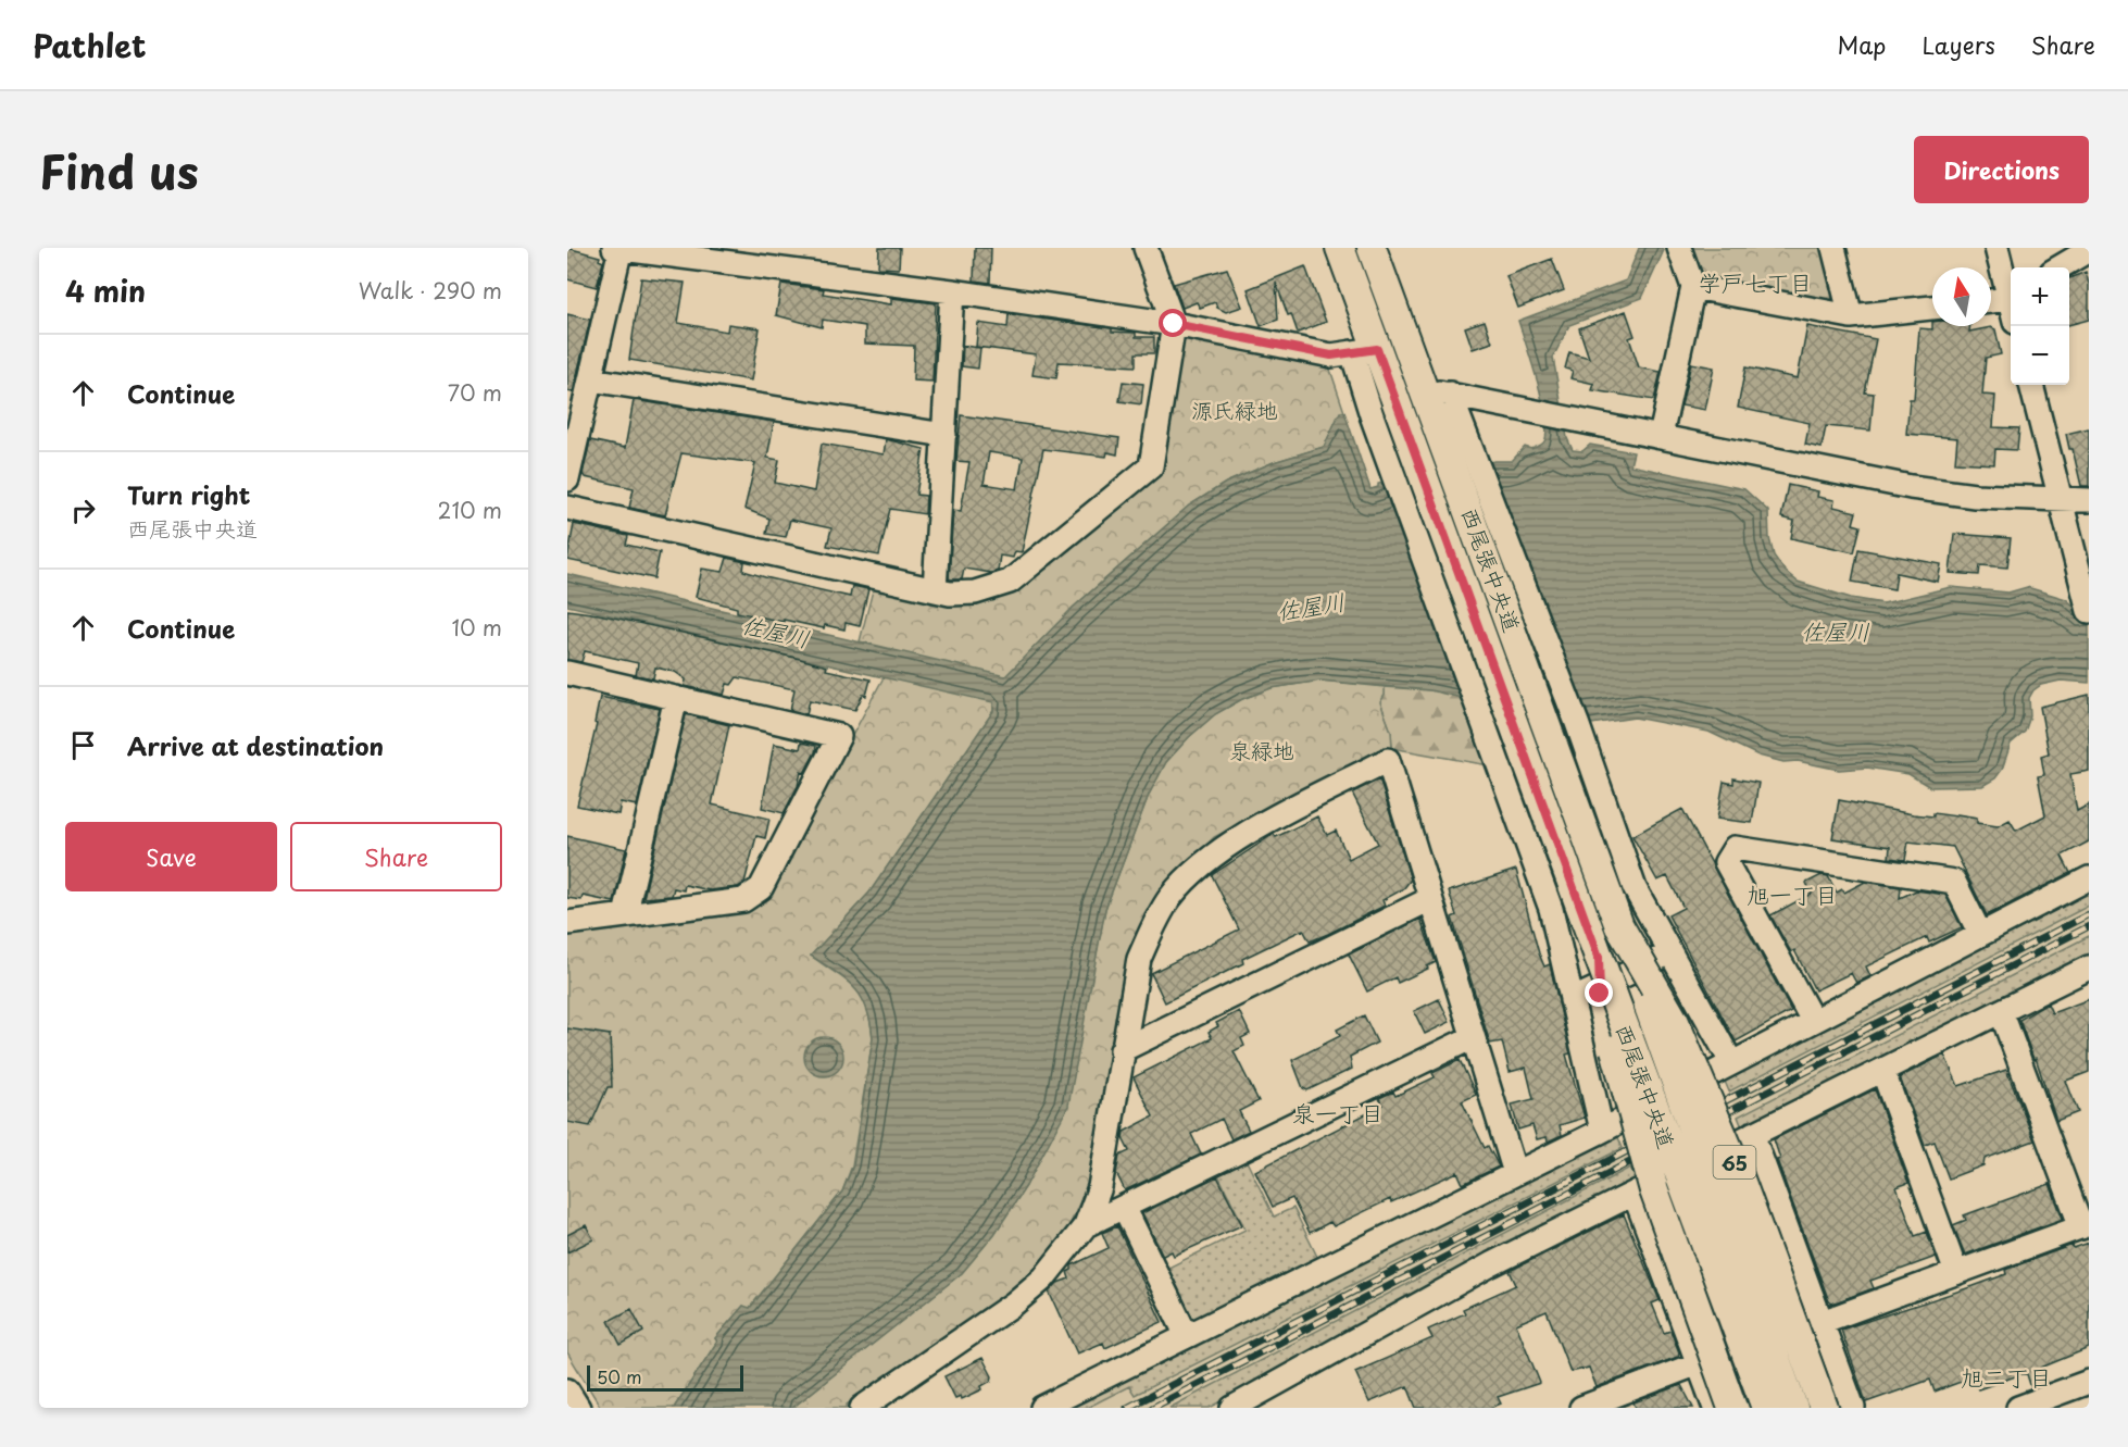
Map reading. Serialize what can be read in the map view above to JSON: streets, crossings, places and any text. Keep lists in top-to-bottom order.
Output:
{
  "streets": {
    "main road": ["西尾張中央道", "65"]
  },
  "crossings": [
    ["西尾張中央道", "65"]
  ],
  "districts": [
    "学戸七丁目",
    "旭一丁目",
    "泉一丁目",
    "旭二丁目"
  ],
  "water": ["佐屋川"],
  "parks": ["源氏緑地", "泉緑地"],
  "scale_bar": "50 m",
  "north": "top",
  "page": {
    "header": "Pathlet",
    "nav": ["Map", "Layers", "Share"],
    "title": "Find us",
    "buttons": [
      "Directions",
      ["Save", "Share"]
    ],
    "heading": ["4 min", "Walk · 290 m"],
    "map_buttons": ["+", "−"],
    "list": [
      ["Continue", "70 m"],
      ["Turn right", "西尾張中央道", "210 m"],
      ["Continue", "10 m"],
      "Arrive at destination"
    ],
    "scale": "50 m"
  }
}
